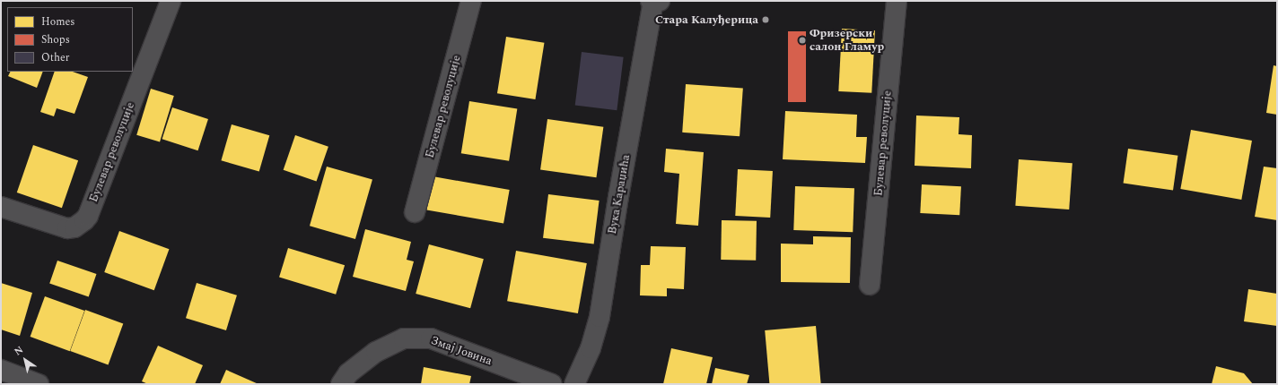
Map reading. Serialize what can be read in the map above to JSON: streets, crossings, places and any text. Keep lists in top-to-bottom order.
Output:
{
  "streets": {
    "street": ["Булевар револуције", "Вука Караџића", "Змај Јовина"]
  },
  "places": ["Стара Калуђерица", "Фризерски салон Гламур"],
  "legend": ["Homes", "Shops", "Other"],
  "north": "top left"
}
